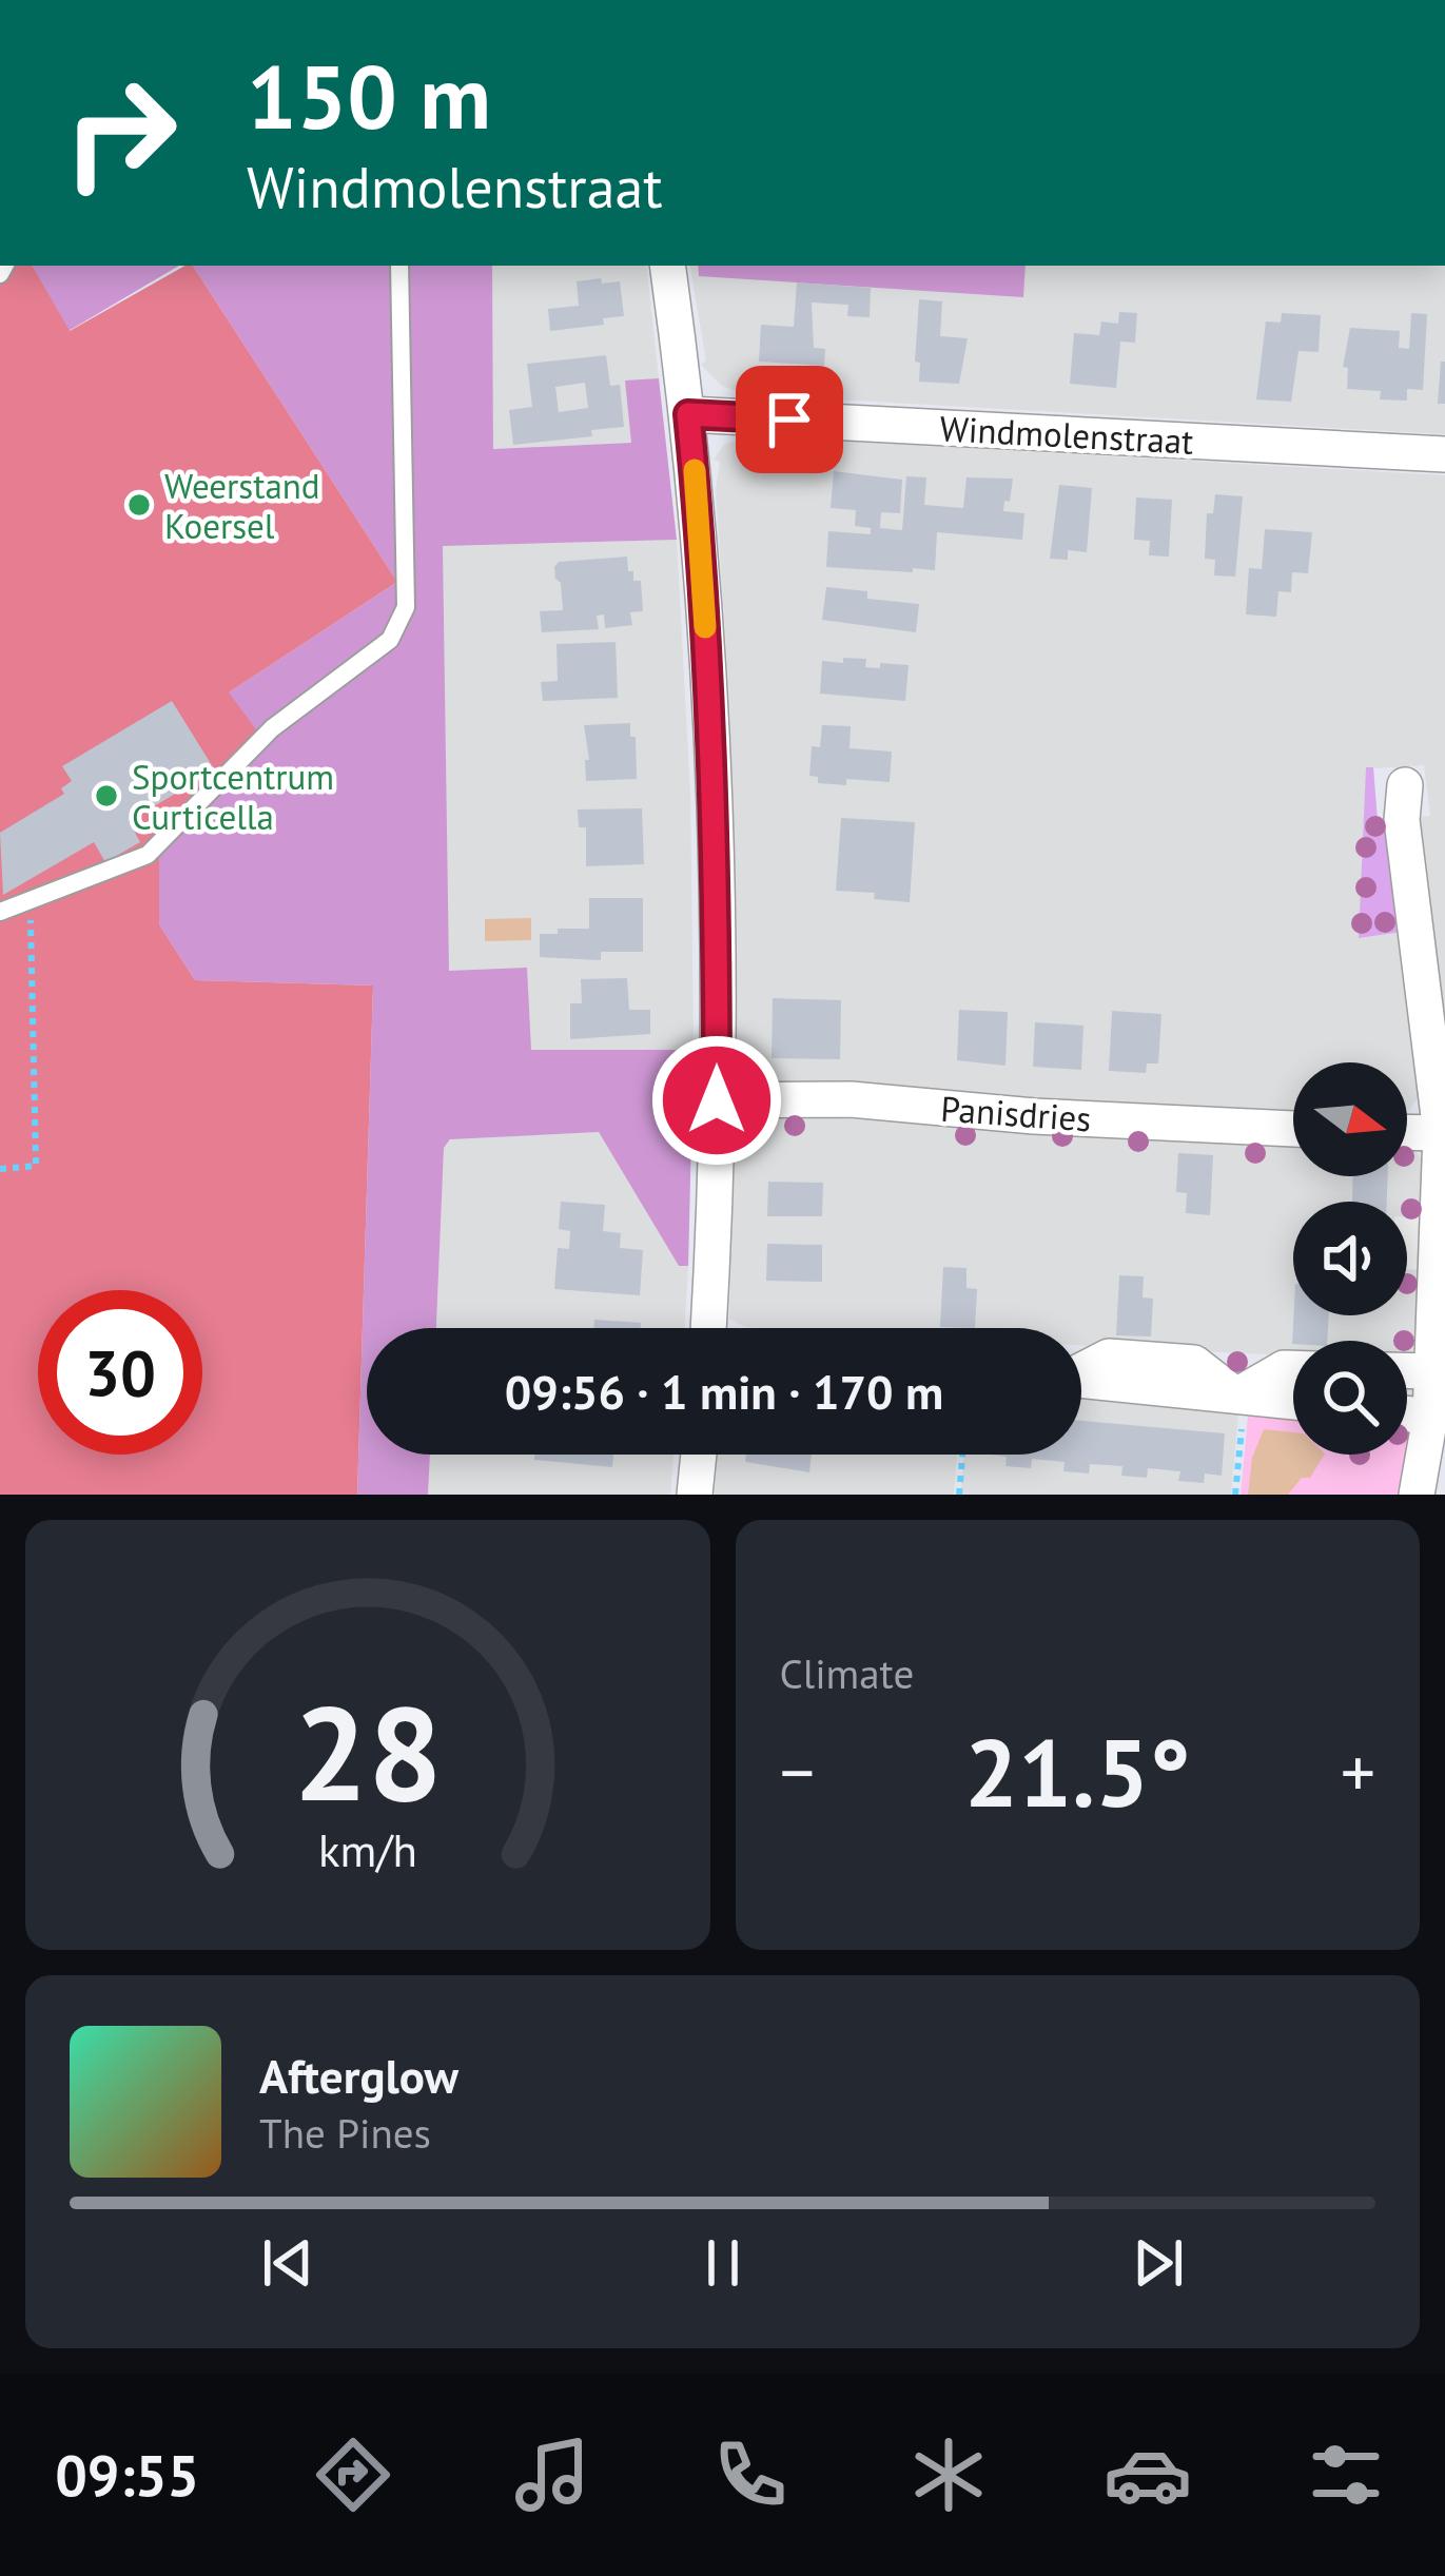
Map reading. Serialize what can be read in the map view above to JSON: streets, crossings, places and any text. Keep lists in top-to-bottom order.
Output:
{
  "streets": {
    "street": ["Windmolenstraat", "Panisdries"]
  },
  "places": ["Weerstand Koersel", "Sportcentrum Curticella"],
  "north": "right",
  "page": {
    "turn": ["150 m", "Windmolenstraat"],
    "limit": "30",
    "trip": "09:56 · 1 min · 170 m",
    "tile": "Climate",
    "heat": ["−", "21.5°", "+"],
    "song": ["Afterglow", "The Pines"],
    "tabs": "09:55",
    "gauge": ["28", "km/h"]
  }
}
